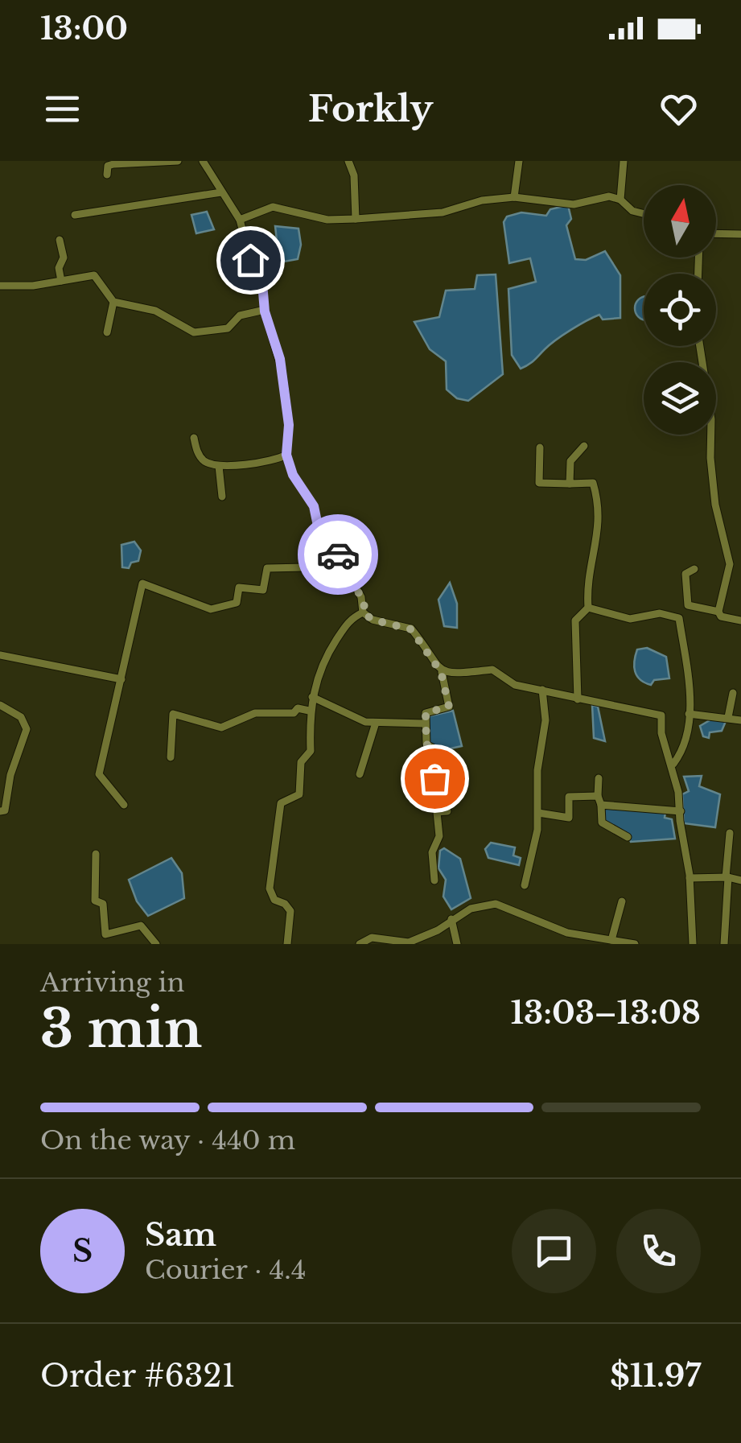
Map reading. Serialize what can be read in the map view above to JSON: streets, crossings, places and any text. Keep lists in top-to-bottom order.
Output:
{
  "north": "top",
  "page": {
    "status": "13:00",
    "header": "Forkly",
    "heading": ["3 min", "Arriving in", "13:03–13:08"],
    "panel": [
      "Sam",
      "Courier · 4.4",
      "Order #6321",
      "$11.97"
    ],
    "bar": "On the way · 440 m",
    "round": "S"
  }
}
